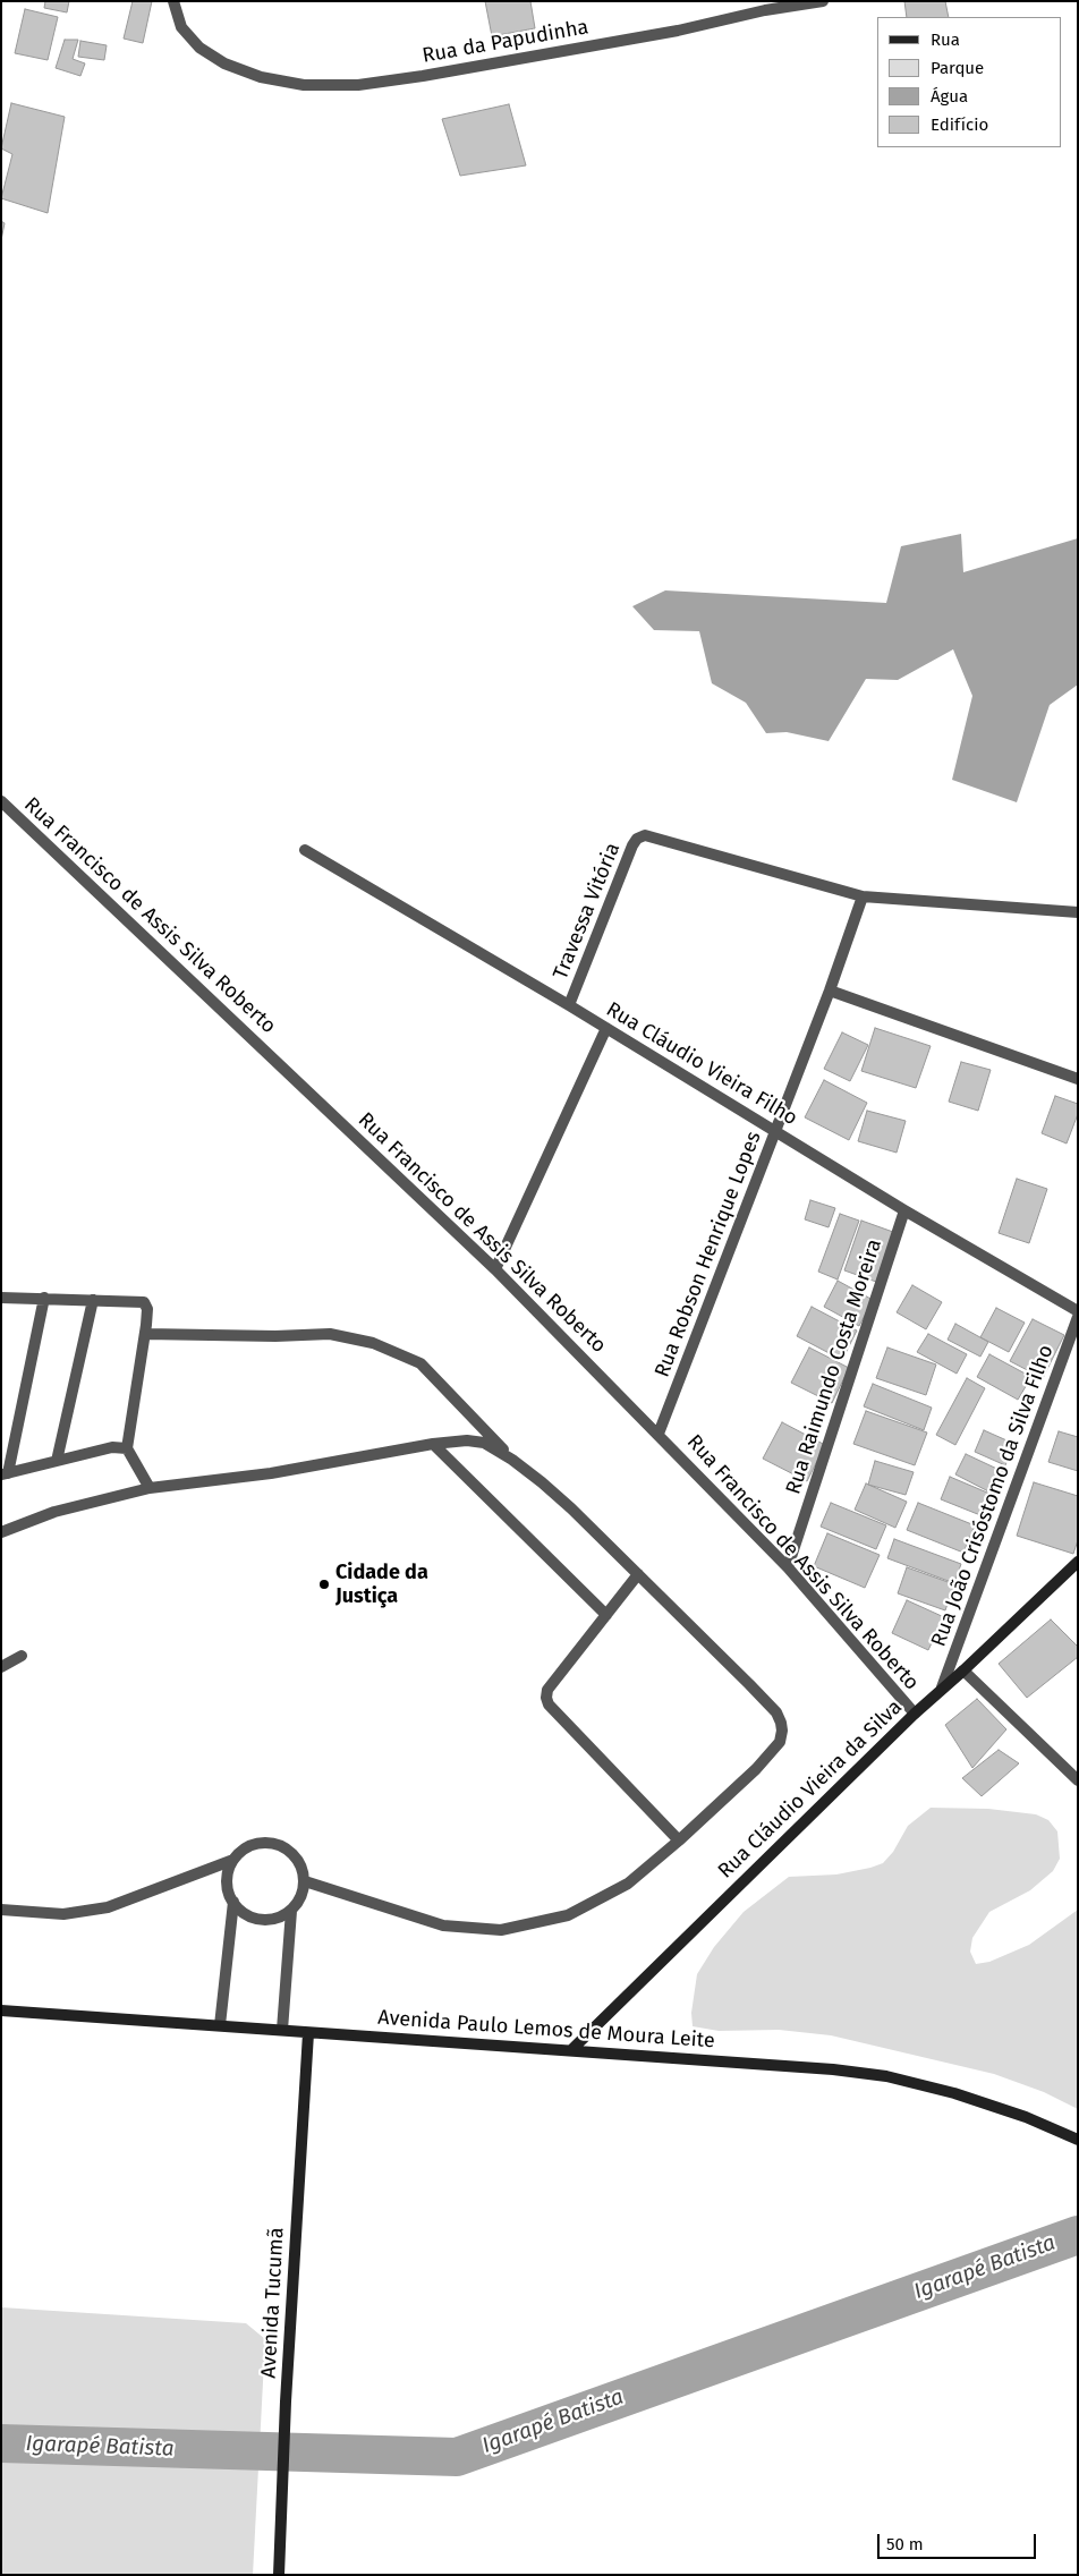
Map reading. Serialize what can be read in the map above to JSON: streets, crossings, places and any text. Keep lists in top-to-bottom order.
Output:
{
  "streets": {
    "street": [
      "Rua da Papudinha",
      "Travessa Vitória",
      "Rua Francisco de Assis Silva Roberto",
      "Rua Cláudio Vieira Filho",
      "Rua Robson Henrique Lopes",
      "Rua Raimundo Costa Moreira",
      "Rua João Crisóstomo da Silva Filho",
      "Rua Cláudio Vieira da Silva",
      "Avenida Paulo Lemos de Moura Leite",
      "Avenida Tucumã"
    ]
  },
  "crossings": [
    ["Travessa Vitória", "Rua Cláudio Vieira Filho"],
    ["Travessa Vitória", "Rua Robson Henrique Lopes"],
    ["Rua Francisco de Assis Silva Roberto", "Rua Robson Henrique Lopes"],
    ["Rua Francisco de Assis Silva Roberto", "Rua Raimundo Costa Moreira"],
    ["Rua Francisco de Assis Silva Roberto", "Rua Cláudio Vieira da Silva"],
    ["Rua Cláudio Vieira Filho", "Rua Robson Henrique Lopes"],
    ["Rua Cláudio Vieira Filho", "Rua Raimundo Costa Moreira"],
    ["Rua João Crisóstomo da Silva Filho", "Rua Cláudio Vieira da Silva"],
    ["Rua Cláudio Vieira da Silva", "Avenida Paulo Lemos de Moura Leite"],
    ["Avenida Paulo Lemos de Moura Leite", "Avenida Tucumã"]
  ],
  "water": ["Igarapé Batista"],
  "places": ["Cidade da Justiça"],
  "legend": [
    "Rua",
    "Parque",
    "Água",
    "Edifício"
  ],
  "scale_bar": "50 m"
}
